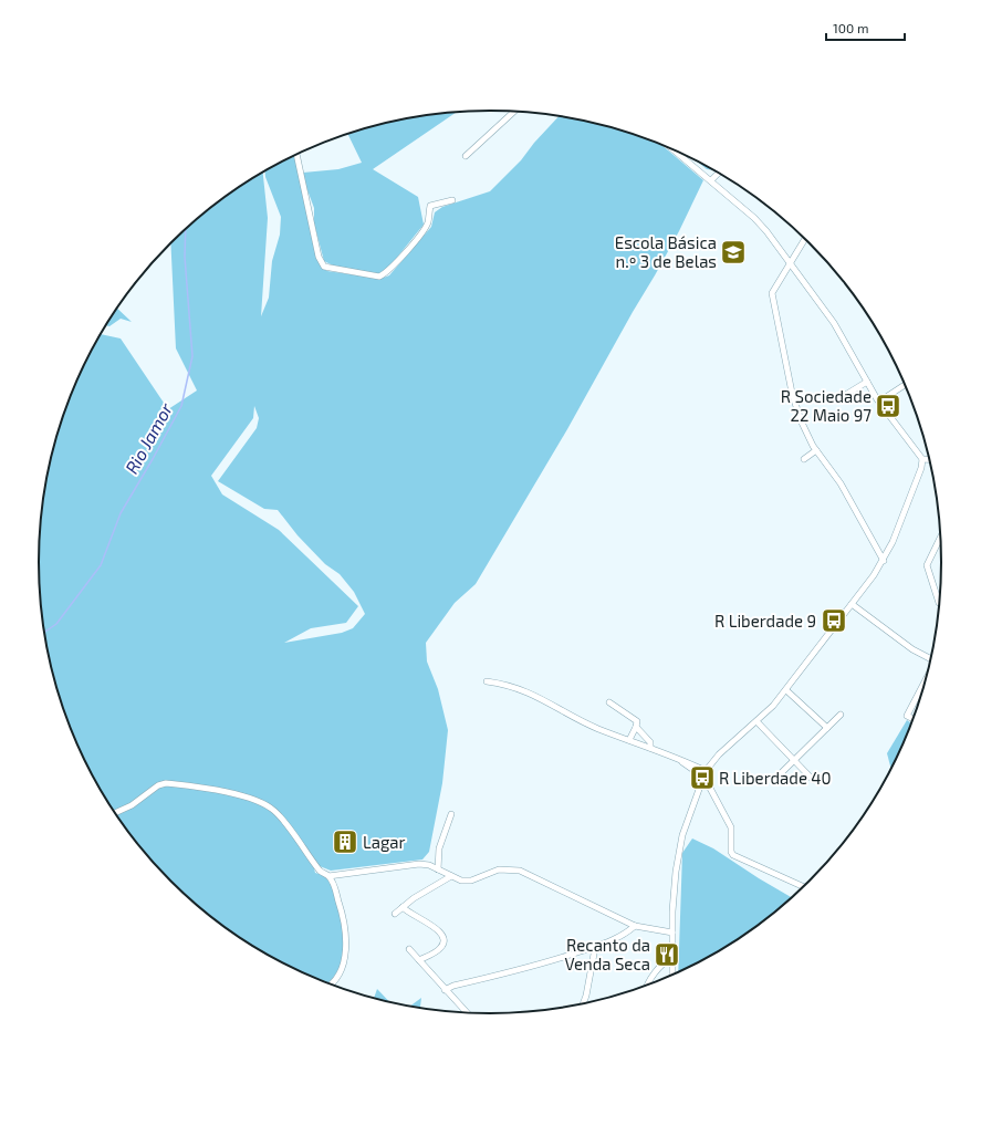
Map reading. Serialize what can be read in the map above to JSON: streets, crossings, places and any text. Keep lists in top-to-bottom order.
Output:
{
  "water": ["Rio Jamor"],
  "places": {
    "school or university": ["Escola Básica n.º 3 de Belas"],
    "bus stop": ["R Sociedade 22 Maio 97", "R Liberdade 9", "R Liberdade 40"],
    "building": ["Lagar"],
    "restaurant": ["Recanto da Venda Seca"]
  },
  "scale_bar": "100 m"
}
